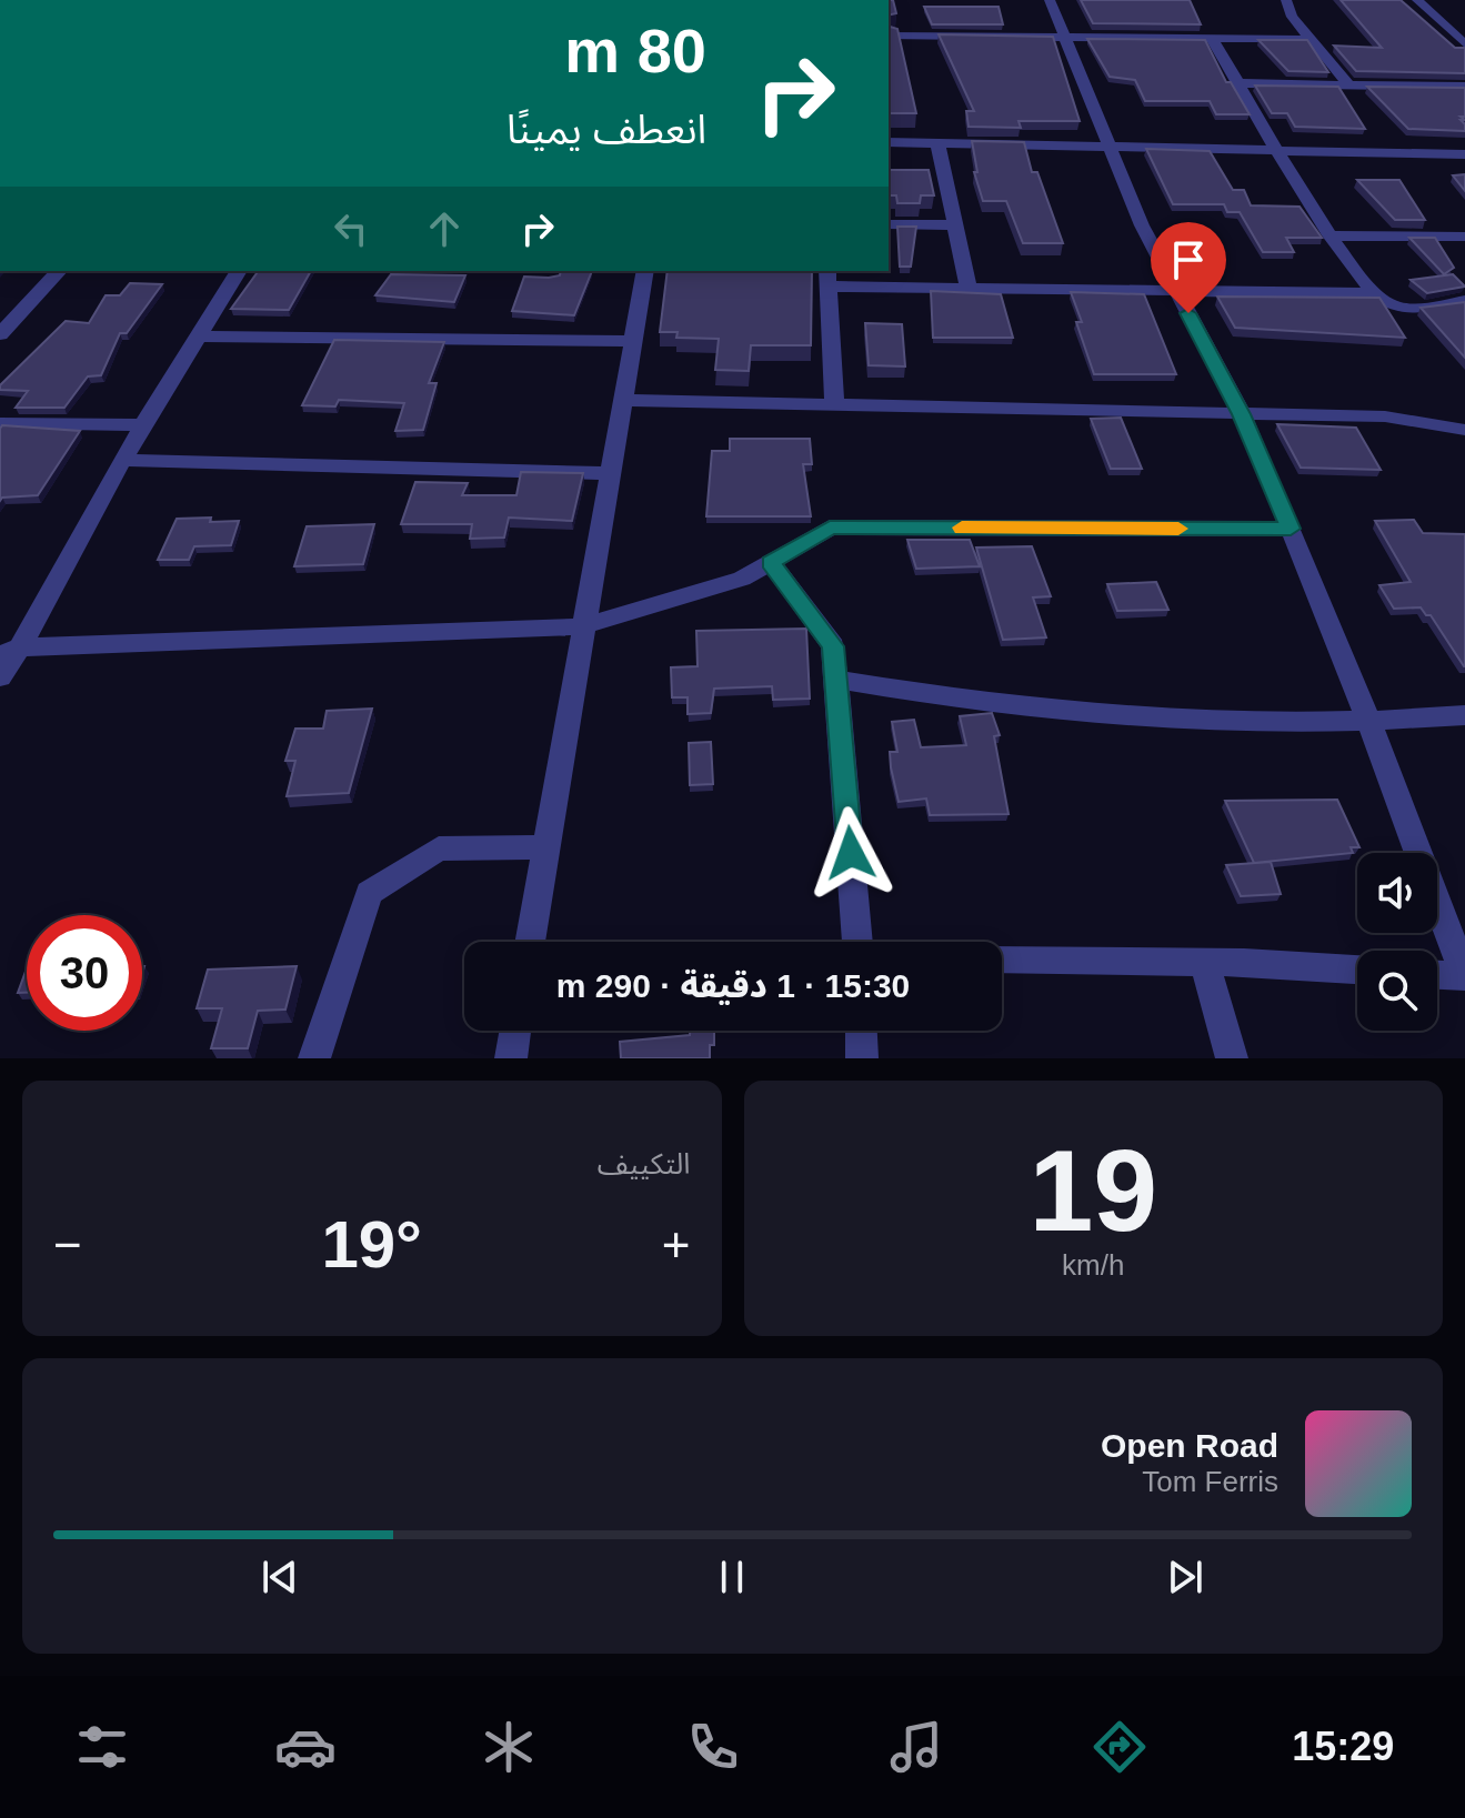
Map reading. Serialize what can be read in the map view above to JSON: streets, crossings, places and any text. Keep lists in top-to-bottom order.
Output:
{
  "page": {
    "turn": ["80 m", "انعطف يمينًا"],
    "limit": "30",
    "trip": "15:30 · 1 دقيقة · 290 m",
    "tile": [
      ["19", "km/h"],
      "التكييف"
    ],
    "heat": ["−", "19°", "+"],
    "song": ["Open Road", "Tom Ferris"],
    "tabs": "15:29"
  }
}
